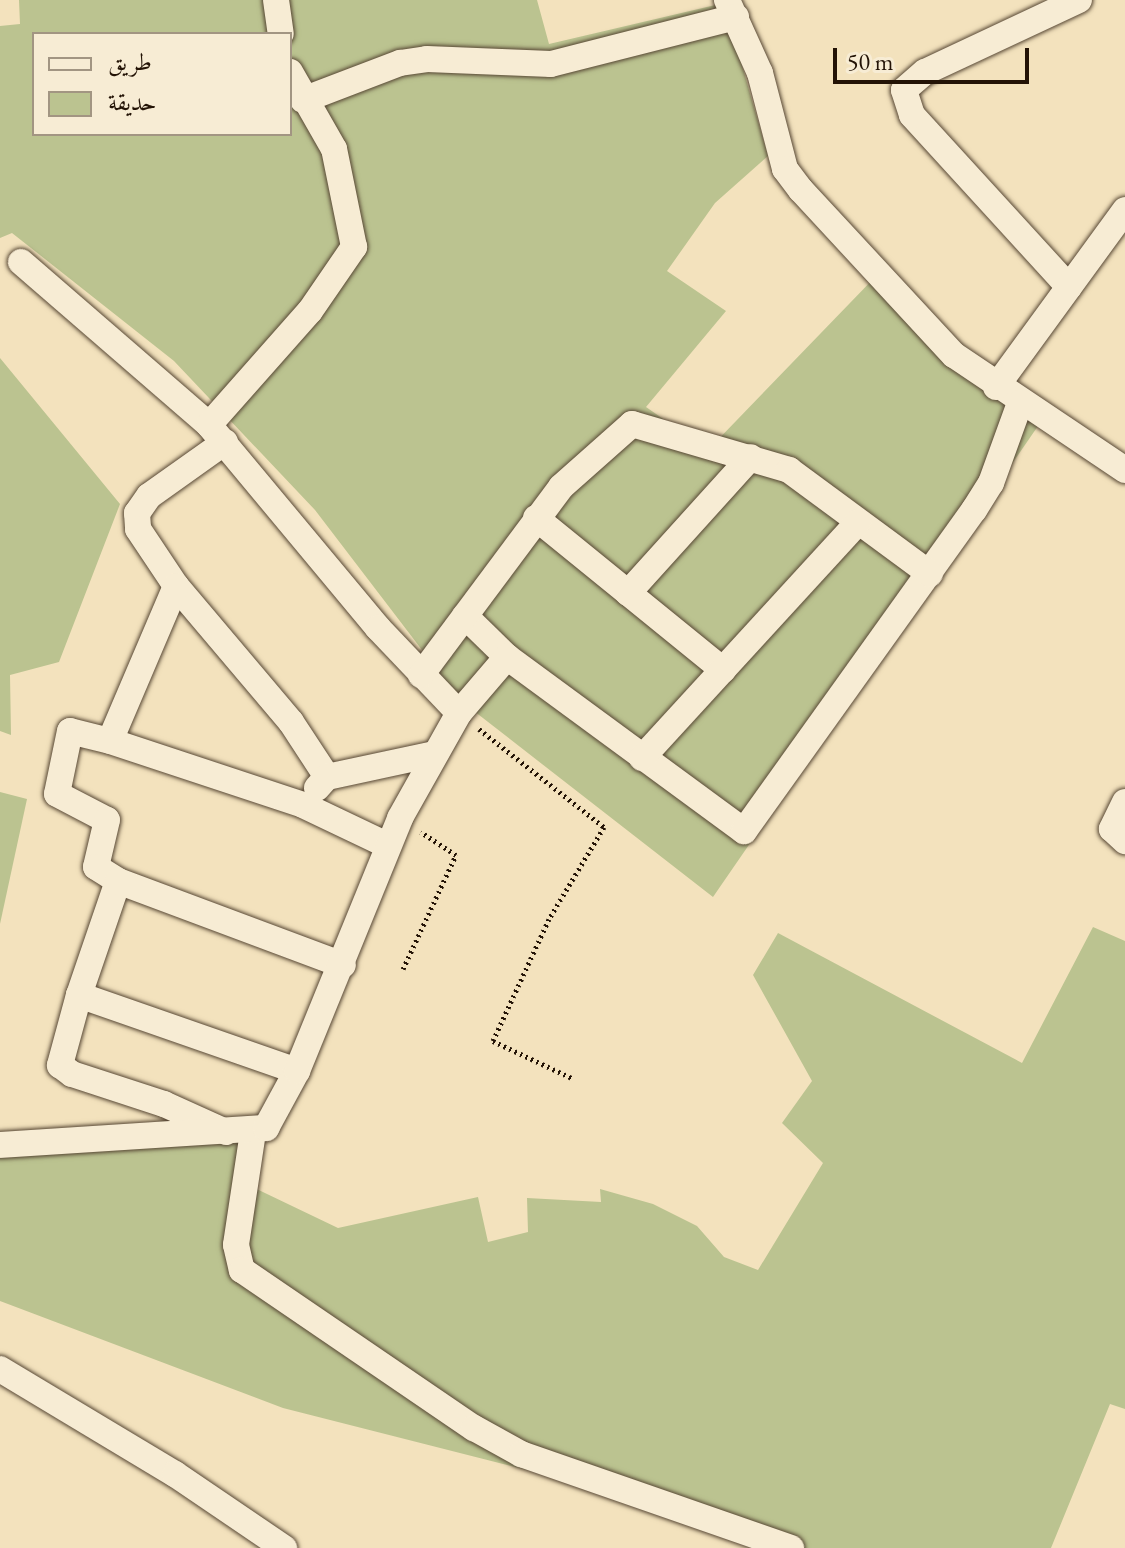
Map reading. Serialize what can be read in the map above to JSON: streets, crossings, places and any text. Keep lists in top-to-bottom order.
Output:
{
  "legend": ["طريق", "حديقة"],
  "scale_bar": "50 m"
}
